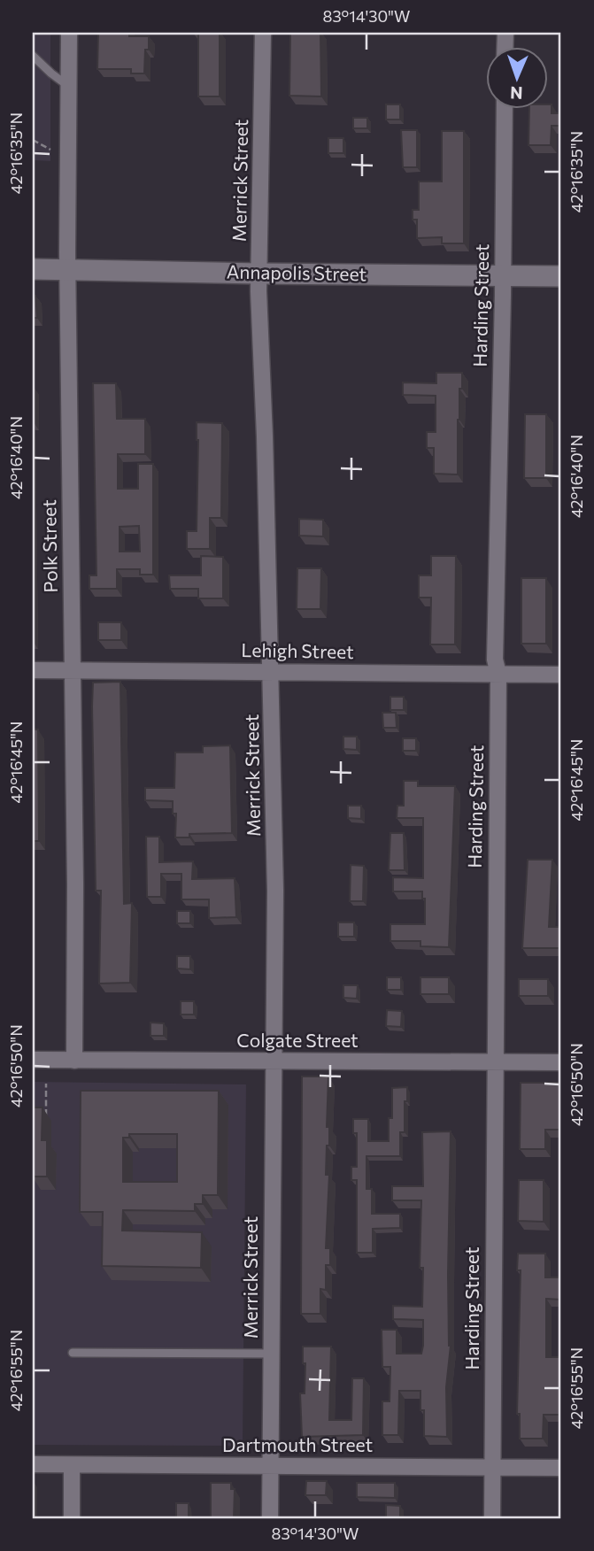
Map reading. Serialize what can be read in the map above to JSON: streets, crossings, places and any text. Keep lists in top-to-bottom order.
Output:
{
  "streets": {
    "street": [
      "Merrick Street",
      "Annapolis Street",
      "Harding Street",
      "Polk Street",
      "Lehigh Street",
      "Colgate Street",
      "Dartmouth Street"
    ]
  },
  "crossings": [
    ["Merrick Street", "Annapolis Street"],
    ["Merrick Street", "Lehigh Street"],
    ["Merrick Street", "Colgate Street"],
    ["Merrick Street", "Dartmouth Street"],
    ["Annapolis Street", "Harding Street"],
    ["Annapolis Street", "Polk Street"],
    ["Harding Street", "Lehigh Street"],
    ["Harding Street", "Colgate Street"],
    ["Harding Street", "Dartmouth Street"],
    ["Polk Street", "Lehigh Street"],
    ["Polk Street", "Colgate Street"]
  ],
  "north": "bottom",
  "coordinates": [
    "83°14'30\"W",
    "42°16'35\"N",
    "42°16'40\"N",
    "42°16'45\"N",
    "42°16'50\"N",
    "42°16'55\"N"
  ]
}
